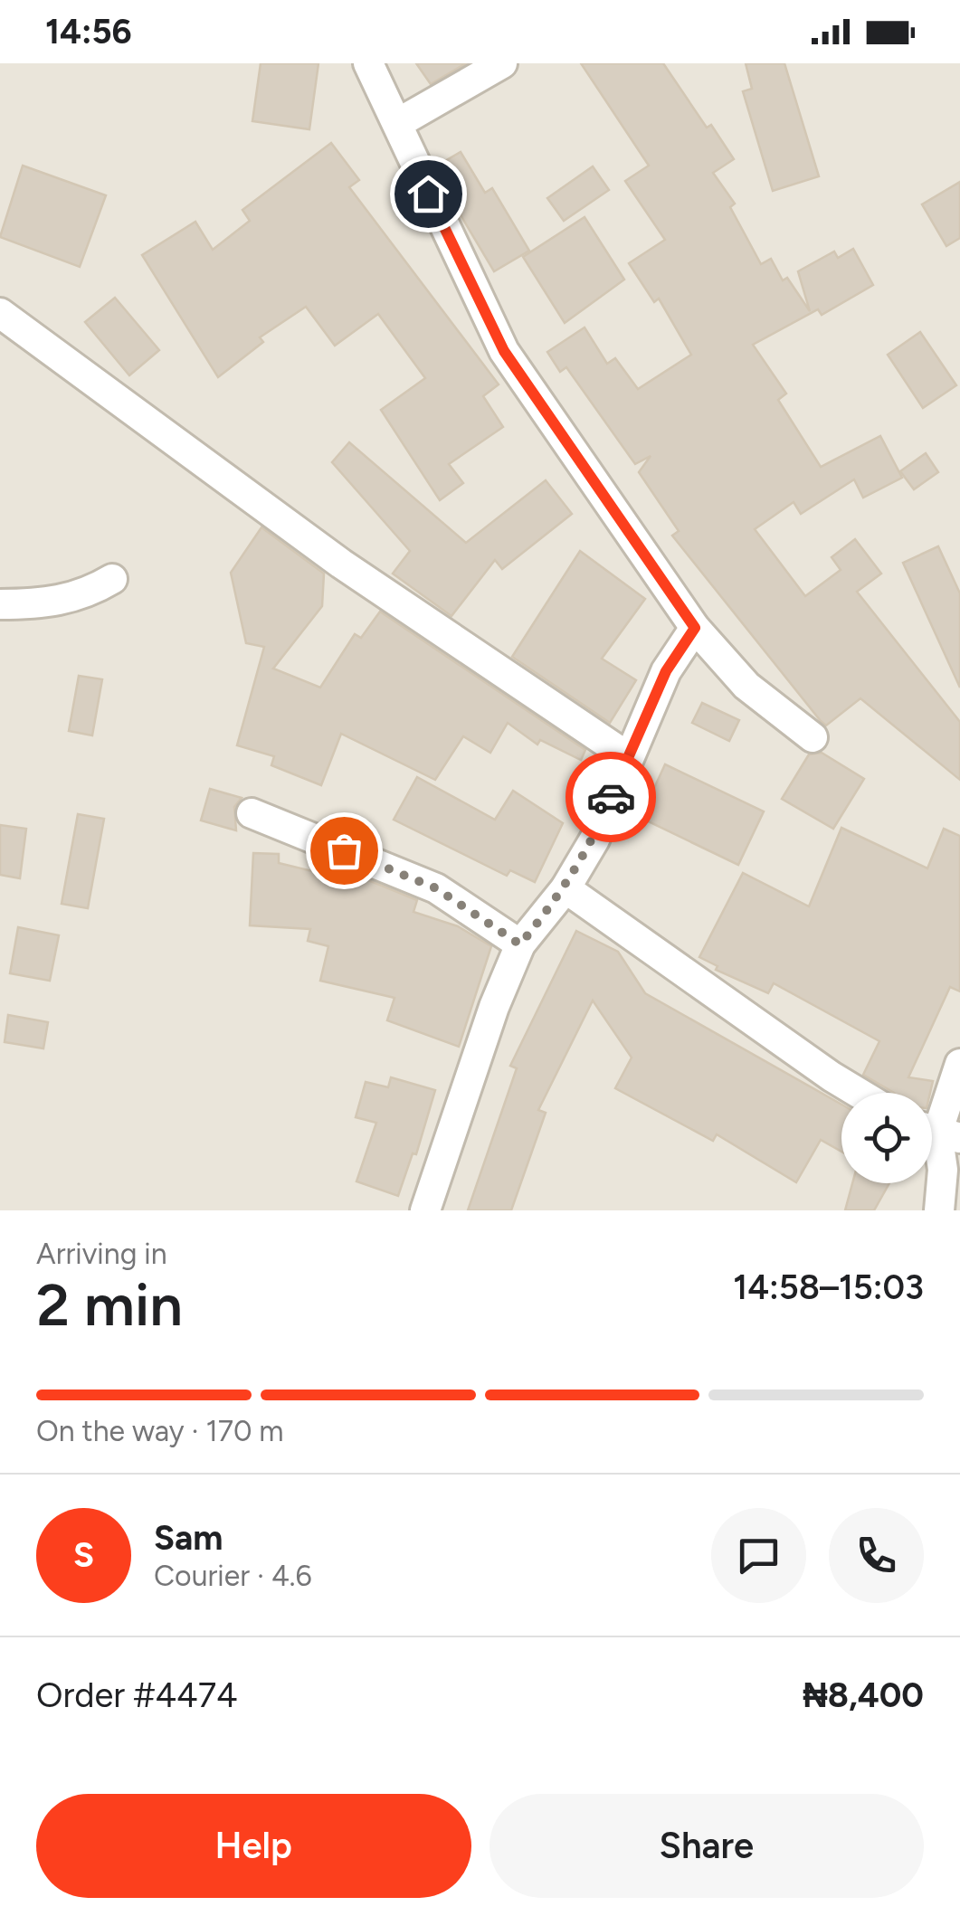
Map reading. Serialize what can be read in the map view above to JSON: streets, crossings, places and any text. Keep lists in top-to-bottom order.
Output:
{
  "page": {
    "status": "14:56",
    "heading": ["2 min", "Arriving in", "14:58–15:03"],
    "panel": [
      "Sam",
      "Courier · 4.6",
      "Order #4474",
      "₦8,400"
    ],
    "bar": "On the way · 170 m",
    "round": "S",
    "buttons": ["Help", "Share"]
  }
}
